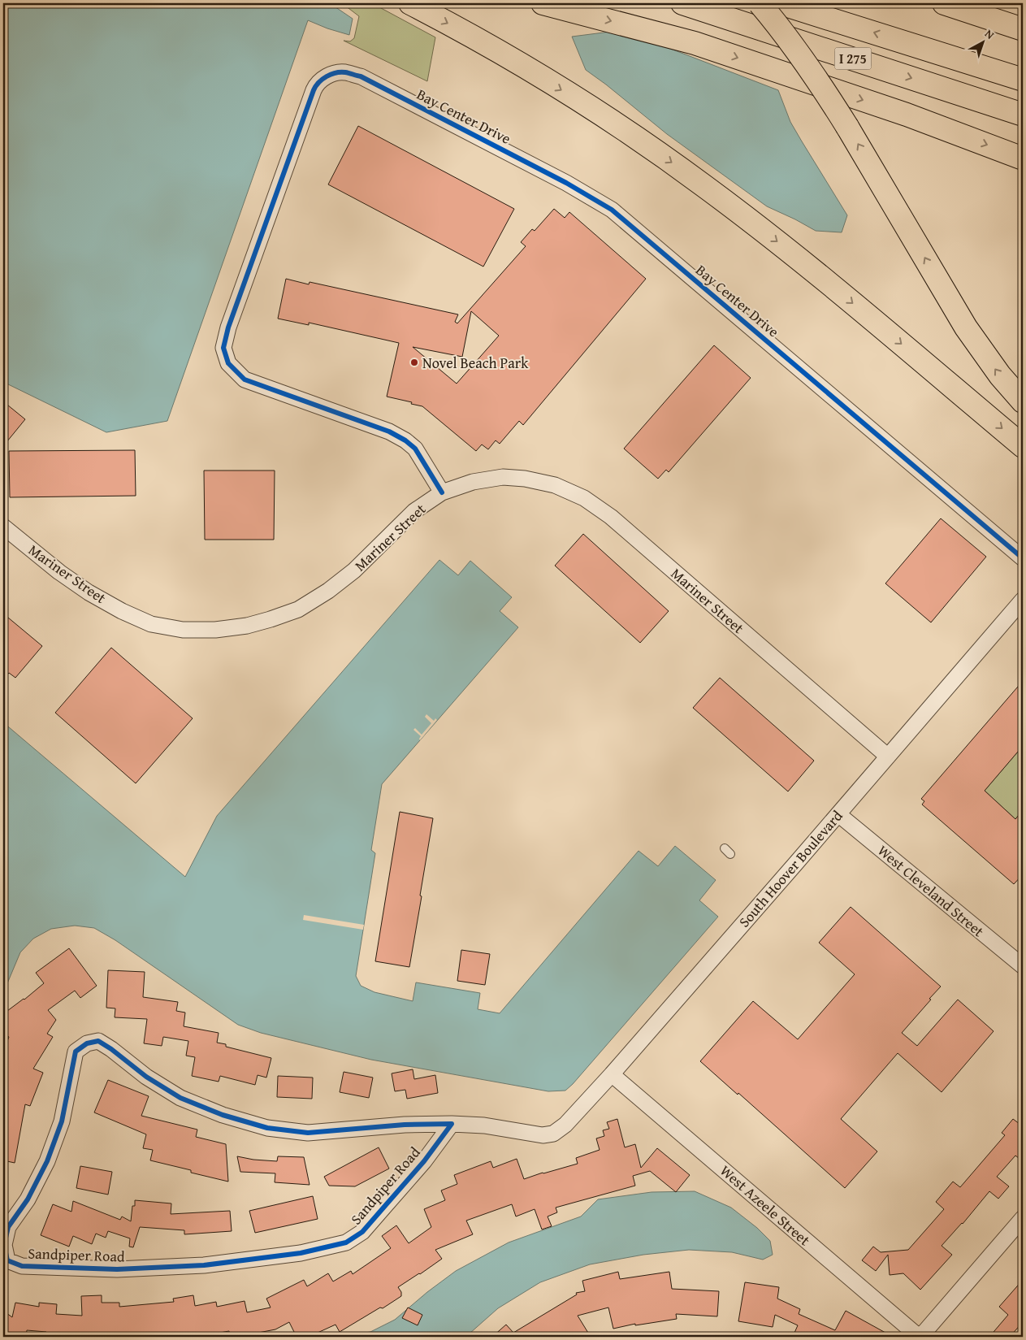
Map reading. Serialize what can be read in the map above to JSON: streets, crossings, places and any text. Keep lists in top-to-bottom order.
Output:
{
  "streets": {
    "highway": ["I 275"],
    "street": [
      "Bay Center Drive",
      "Mariner Street",
      "South Hoover Boulevard",
      "West Cleveland Street",
      "Sandpiper Road",
      "West Azeele Street"
    ]
  },
  "crossings": [
    ["Bay Center Drive", "Mariner Street"],
    ["Mariner Street", "South Hoover Boulevard"],
    ["South Hoover Boulevard", "West Cleveland Street"],
    ["South Hoover Boulevard", "Sandpiper Road"],
    ["South Hoover Boulevard", "West Azeele Street"]
  ],
  "places": ["Novel Beach Park"],
  "north": "top right"
}
